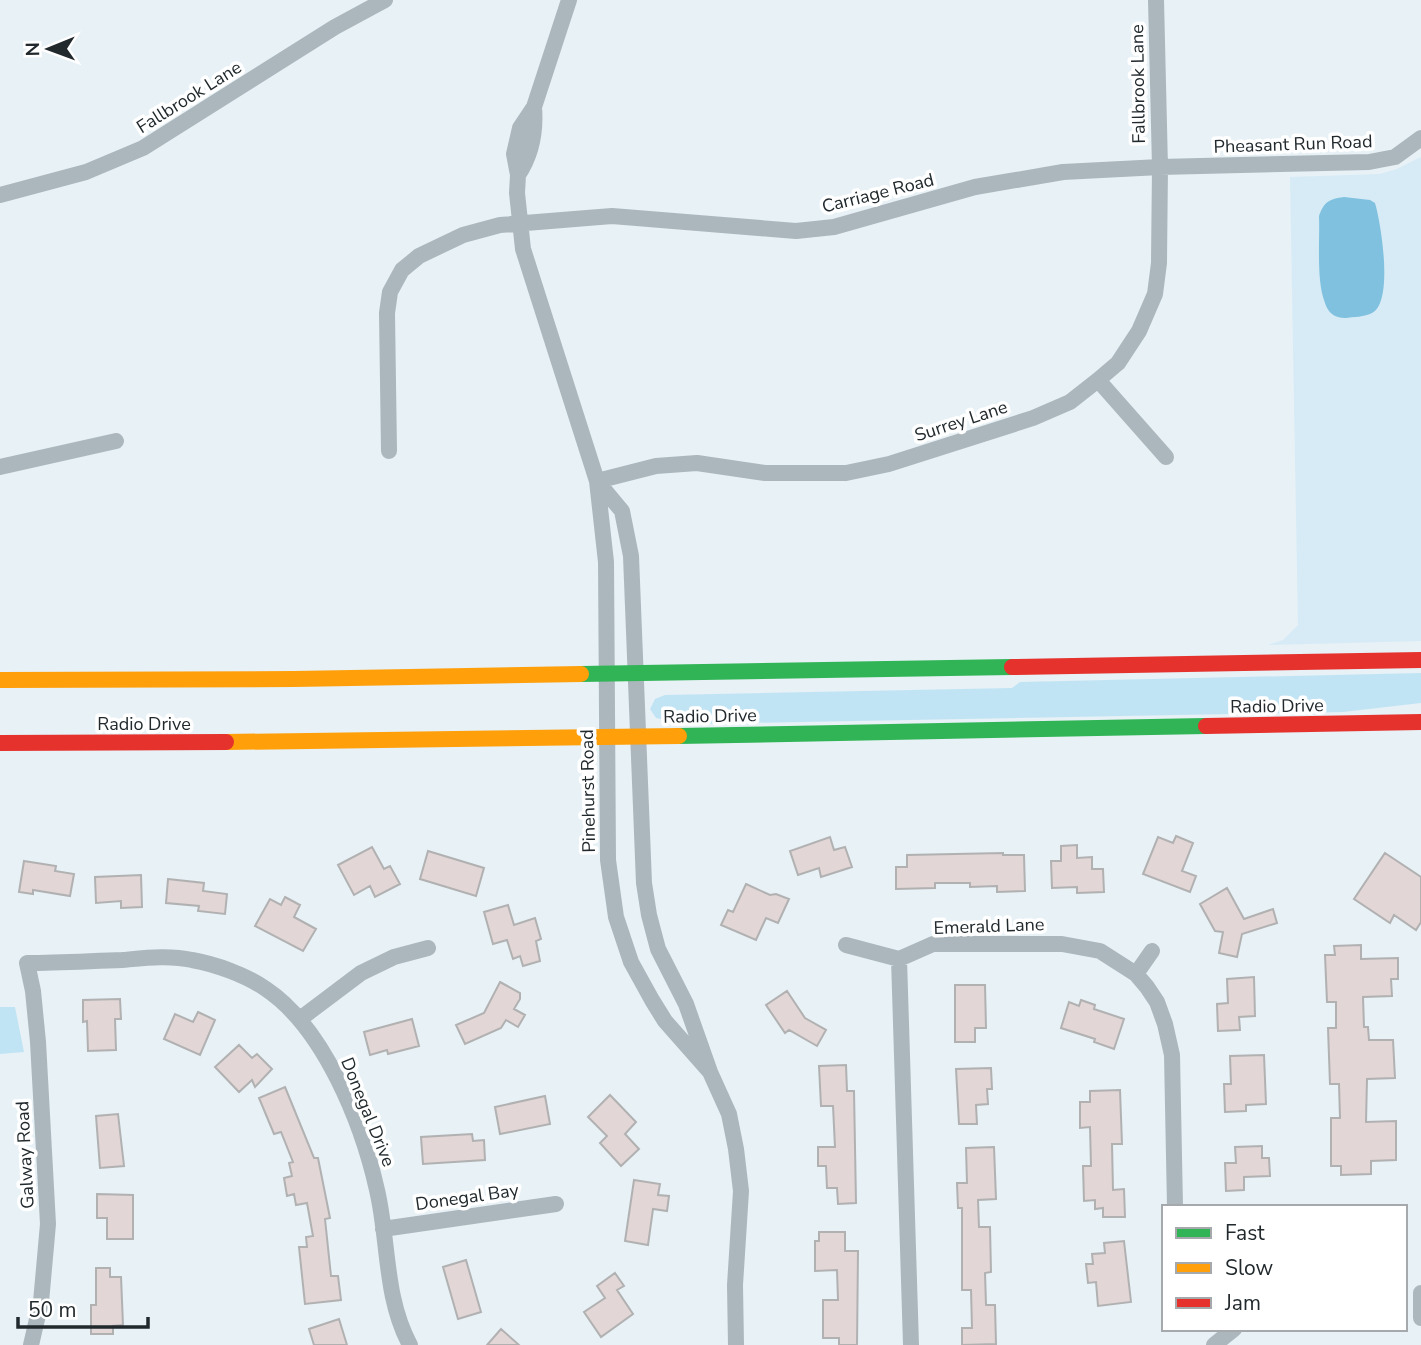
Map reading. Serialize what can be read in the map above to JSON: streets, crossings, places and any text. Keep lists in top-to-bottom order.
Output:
{
  "streets": {
    "main road": ["Radio Drive"],
    "street": [
      "Fallbrook Lane",
      "Pheasant Run Road",
      "Carriage Road",
      "Surrey Lane",
      "Pinehurst Road",
      "Emerald Lane",
      "Donegal Drive",
      "Galway Road",
      "Donegal Bay"
    ]
  },
  "crossings": [
    ["Fallbrook Lane", "Pheasant Run Road"],
    ["Fallbrook Lane", "Carriage Road"],
    ["Fallbrook Lane", "Surrey Lane"],
    ["Pheasant Run Road", "Carriage Road"],
    ["Pheasant Run Road", "Surrey Lane"],
    ["Carriage Road", "Surrey Lane"],
    ["Carriage Road", "Pinehurst Road"],
    ["Surrey Lane", "Pinehurst Road"],
    ["Radio Drive", "Pinehurst Road"],
    ["Donegal Drive", "Galway Road"],
    ["Donegal Drive", "Donegal Bay"]
  ],
  "legend": ["Fast", "Slow", "Jam"],
  "scale_bar": "50 m",
  "north": "left"
}
